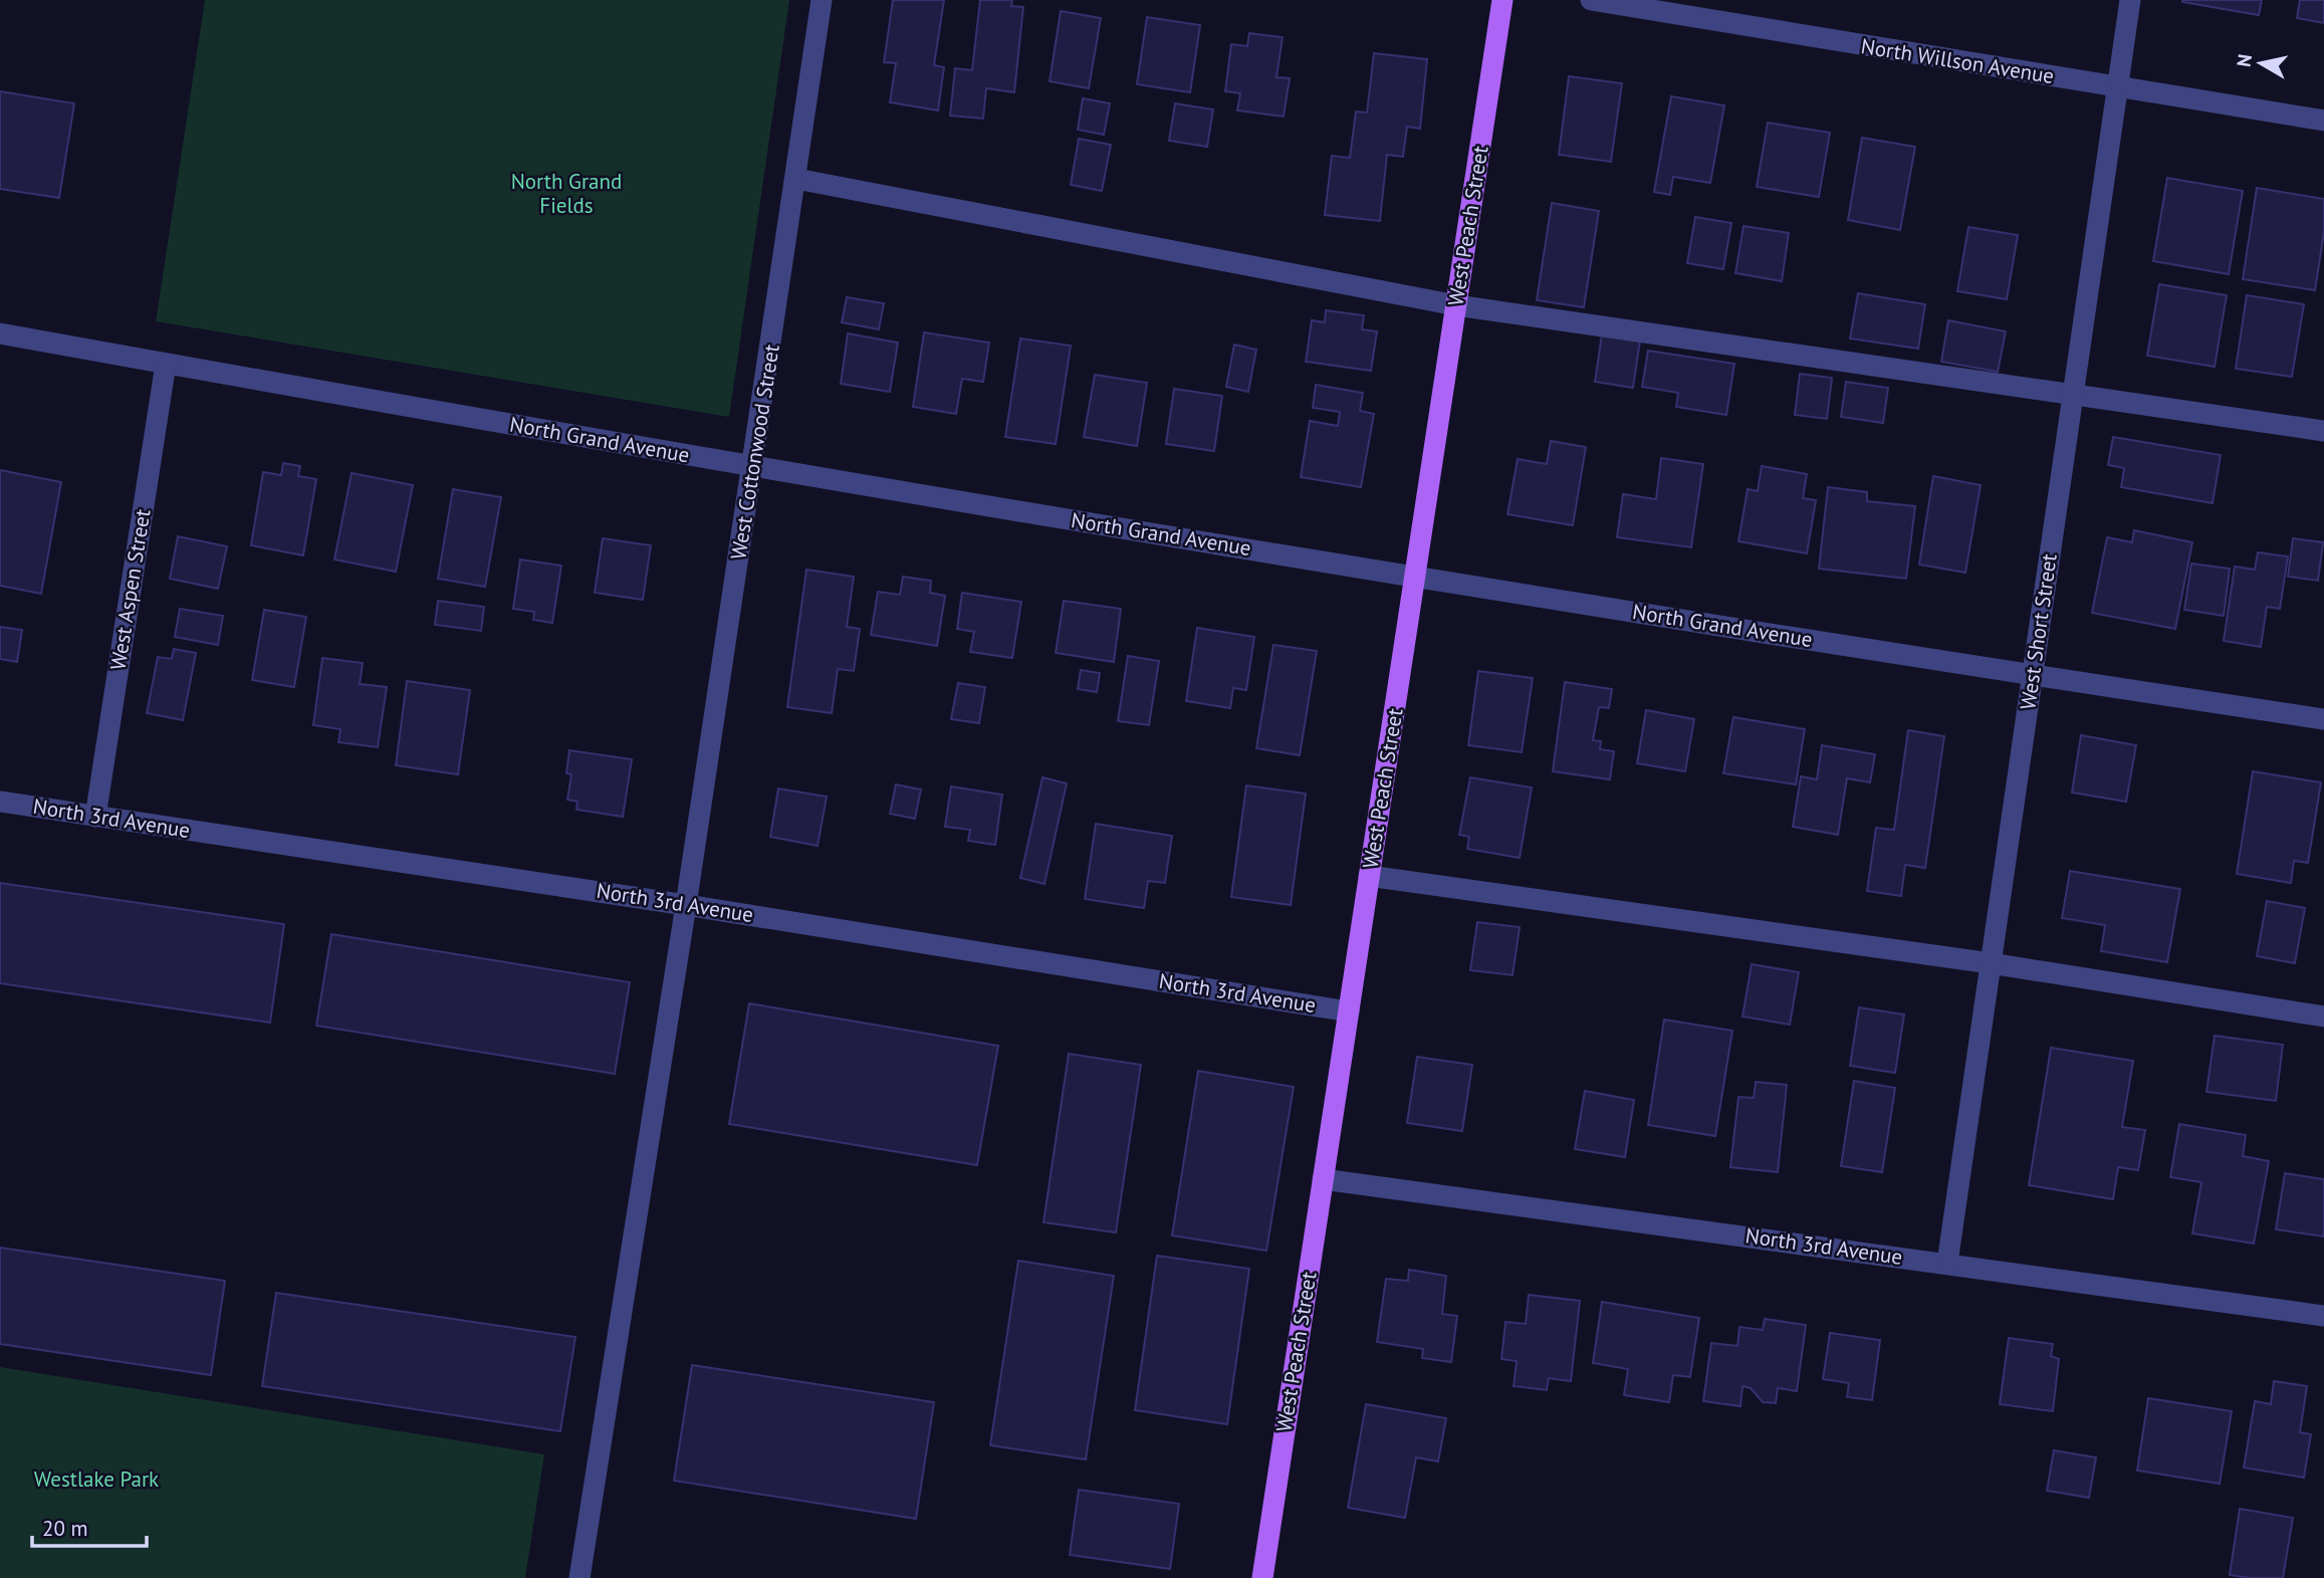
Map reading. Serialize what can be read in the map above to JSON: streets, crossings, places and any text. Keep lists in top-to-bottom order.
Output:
{
  "streets": {
    "main road": ["West Peach Street"],
    "street": [
      "North Willson Avenue",
      "North Grand Avenue",
      "West Cottonwood Street",
      "West Aspen Street",
      "West Short Street",
      "North 3rd Avenue"
    ]
  },
  "crossings": [
    ["North Willson Avenue", "West Short Street"],
    ["West Peach Street", "North Grand Avenue"],
    ["West Peach Street", "North 3rd Avenue"],
    ["North Grand Avenue", "West Cottonwood Street"],
    ["North Grand Avenue", "West Aspen Street"],
    ["North Grand Avenue", "West Short Street"],
    ["West Cottonwood Street", "North 3rd Avenue"],
    ["West Aspen Street", "North 3rd Avenue"],
    ["West Short Street", "North 3rd Avenue"]
  ],
  "parks": ["North Grand Fields", "Westlake Park"],
  "scale_bar": "20 m",
  "north": "left"
}
